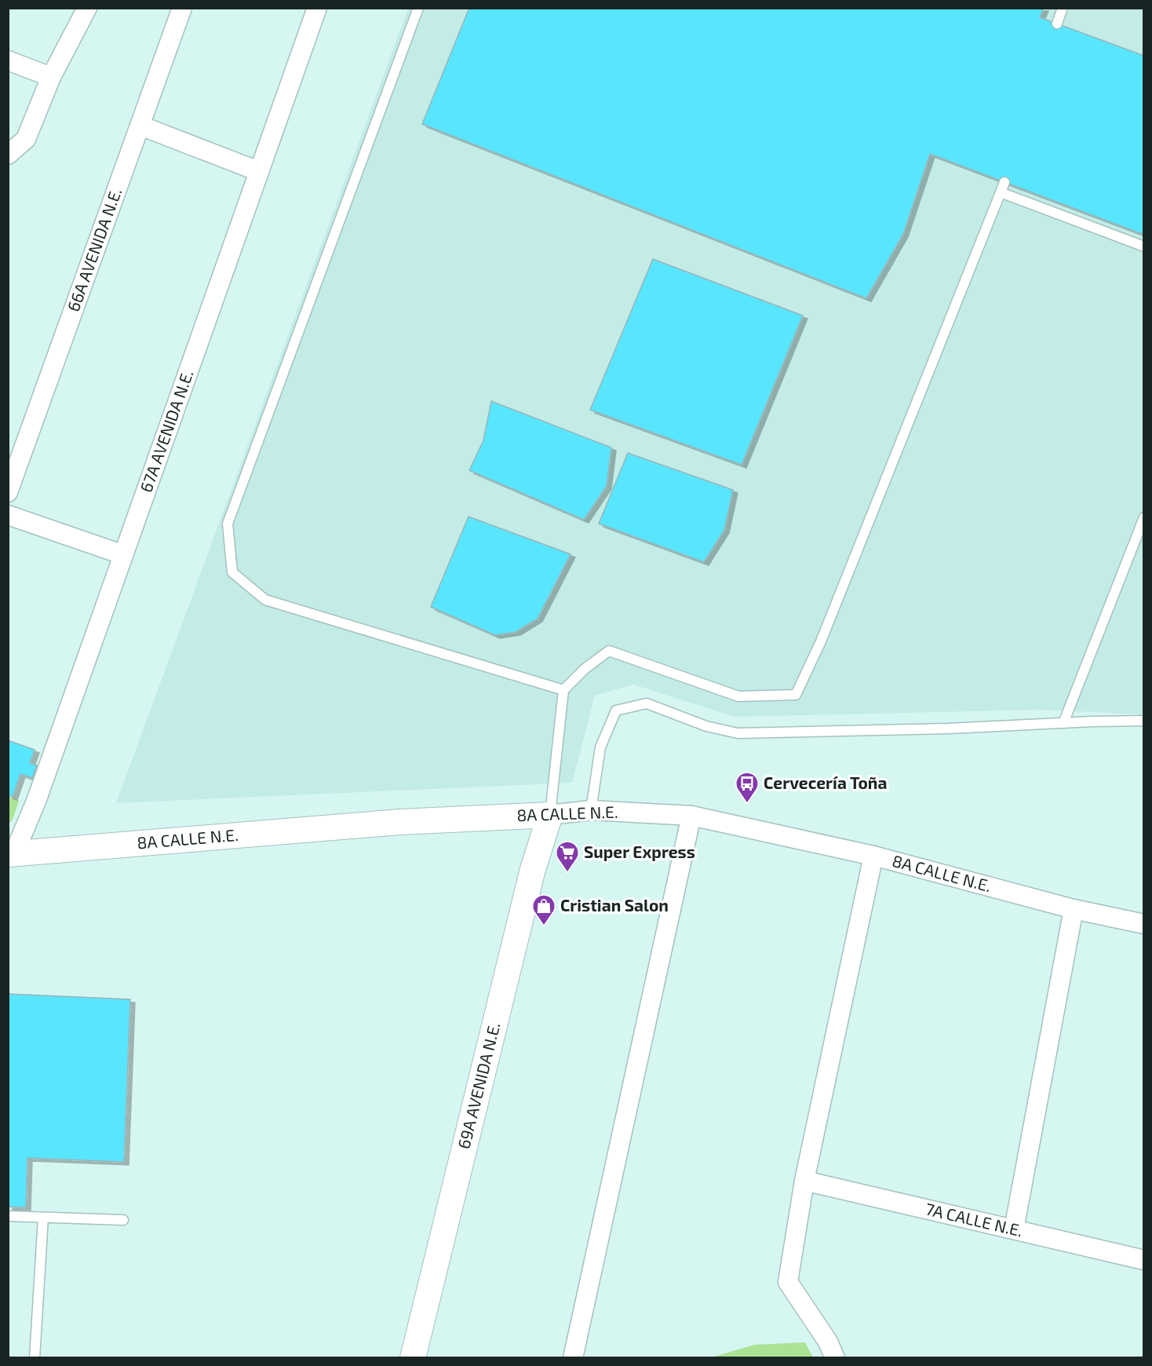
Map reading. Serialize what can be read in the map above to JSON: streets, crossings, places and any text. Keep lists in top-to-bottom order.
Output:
{
  "streets": {
    "street": [
      "66A AVENIDA N.E.",
      "67A AVENIDA N.E.",
      "8A CALLE N.E.",
      "69A AVENIDA N.E.",
      "7A CALLE N.E."
    ]
  },
  "crossings": [
    ["67A AVENIDA N.E.", "8A CALLE N.E."],
    ["8A CALLE N.E.", "69A AVENIDA N.E."]
  ],
  "places": {
    "bus stop": ["Cervecería Toña"],
    "supermarket": ["Super Express"],
    "shop": ["Cristian Salon"]
  }
}
